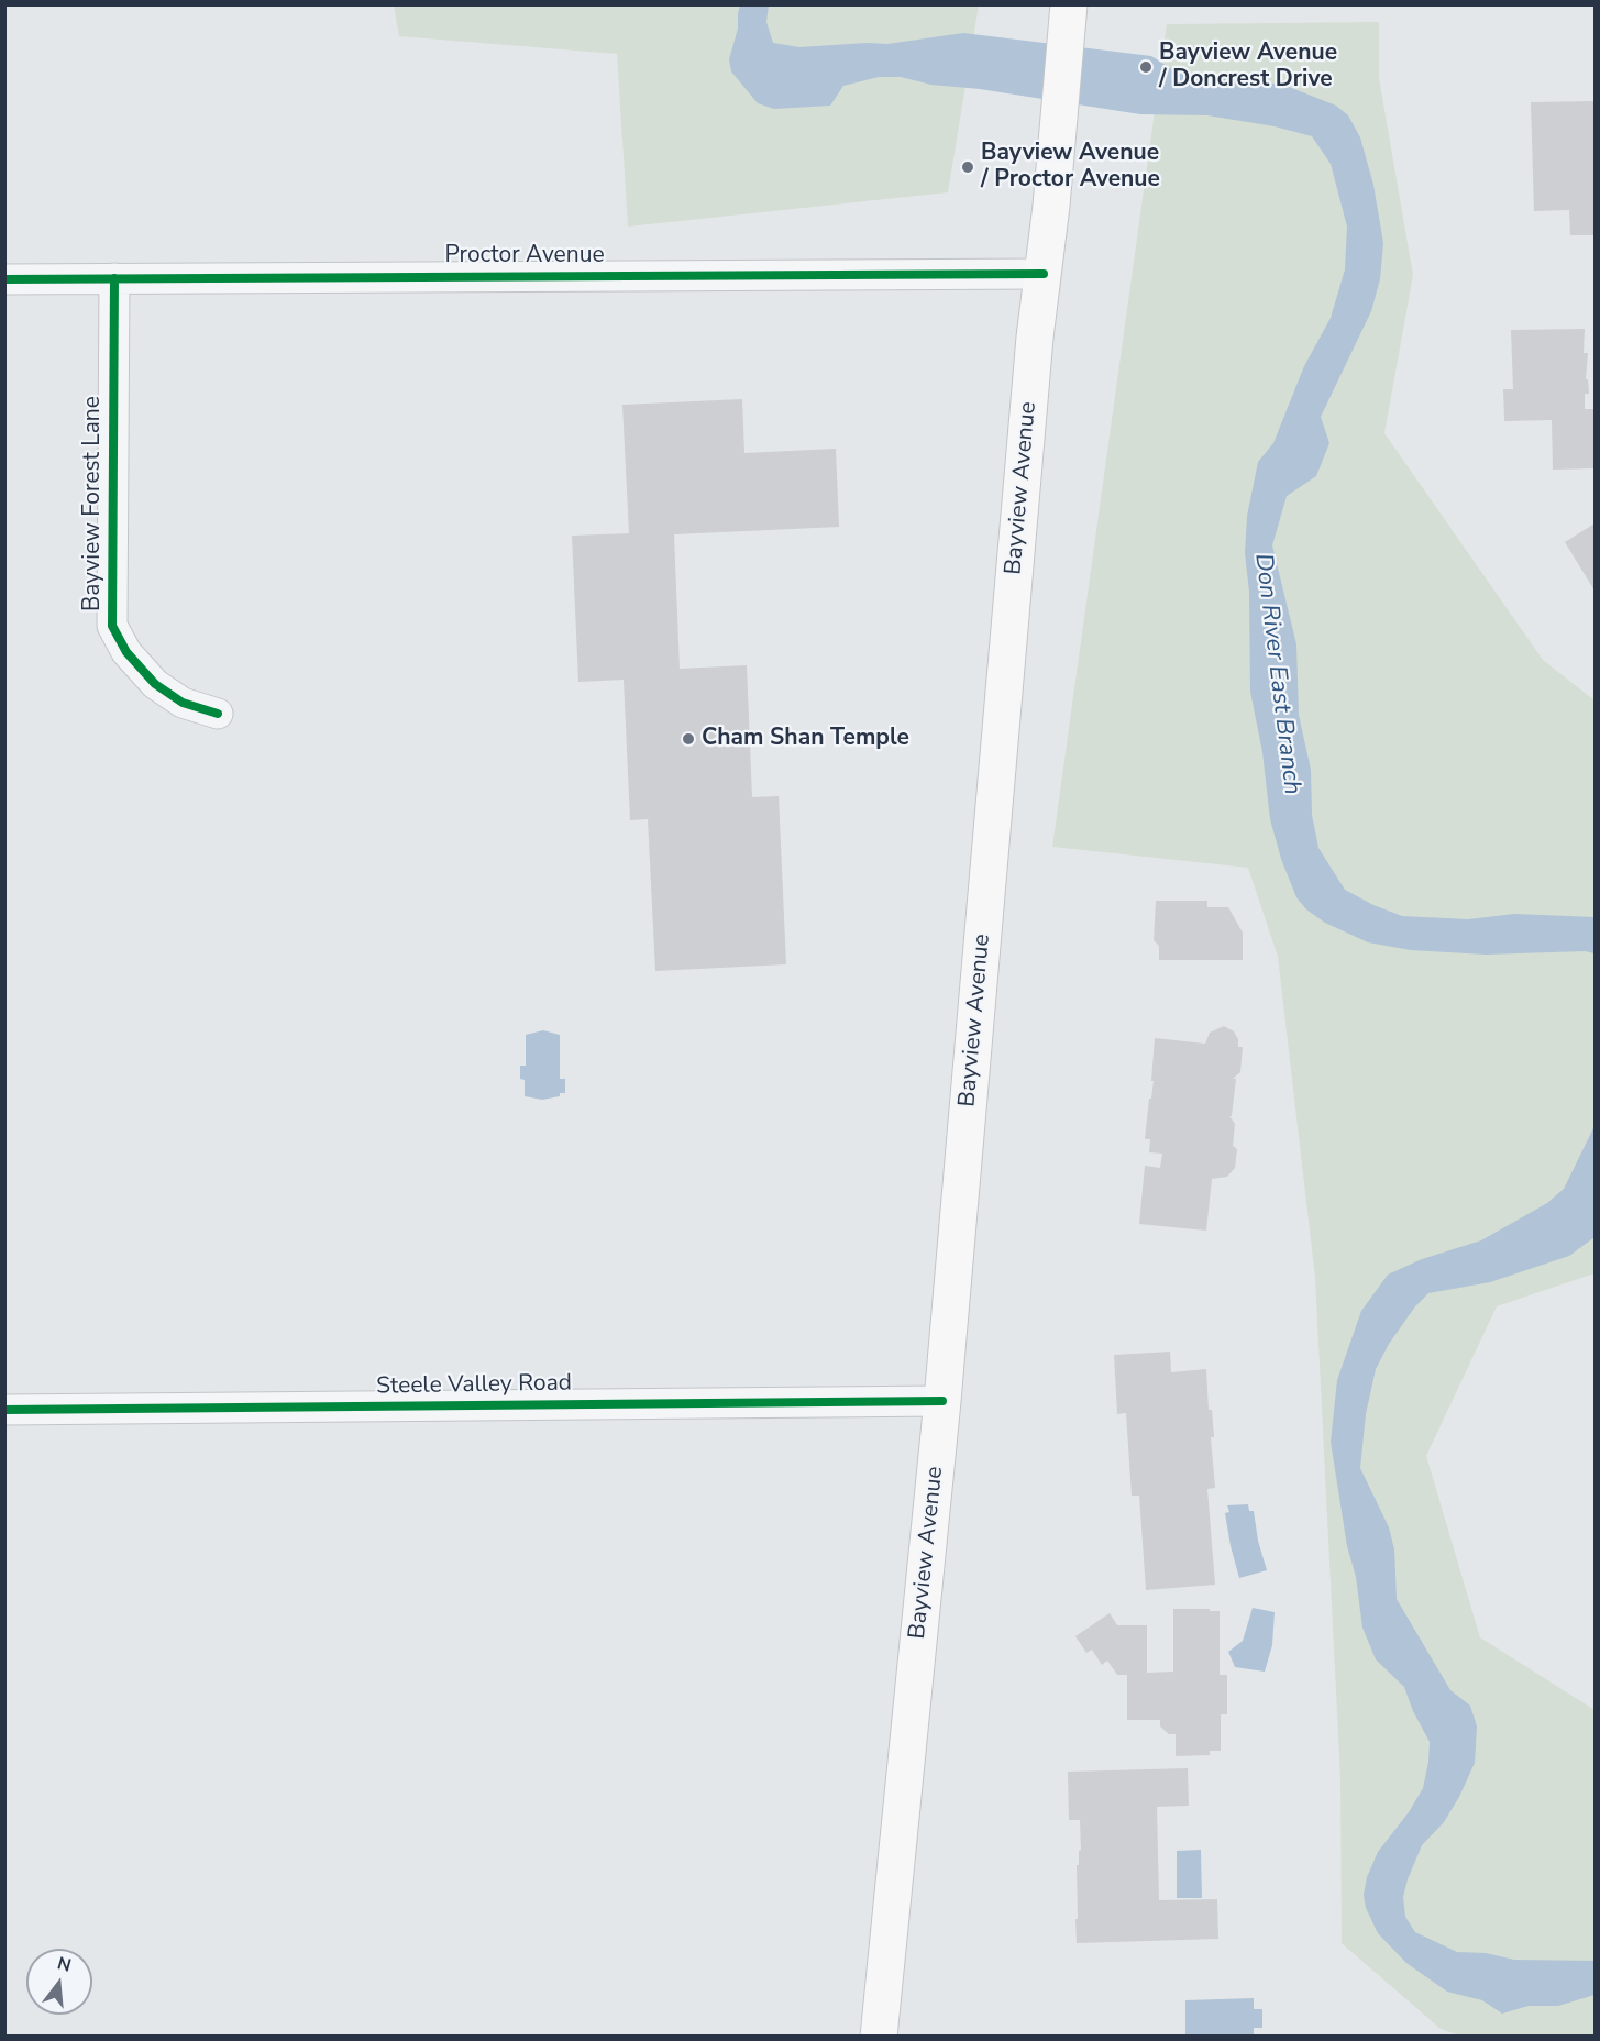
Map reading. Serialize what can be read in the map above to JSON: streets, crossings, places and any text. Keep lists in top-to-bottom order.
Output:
{
  "streets": {
    "main road": ["Bayview Avenue"],
    "street": ["Proctor Avenue", "Bayview Forest Lane", "Steele Valley Road"]
  },
  "crossings": [
    ["Proctor Avenue", "Bayview Avenue"],
    ["Proctor Avenue", "Bayview Forest Lane"],
    ["Bayview Avenue", "Steele Valley Road"]
  ],
  "water": ["Don River East Branch"],
  "places": ["Bayview Avenue / Doncrest Drive", "Bayview Avenue / Proctor Avenue", "Cham Shan Temple"],
  "north": "top"
}
